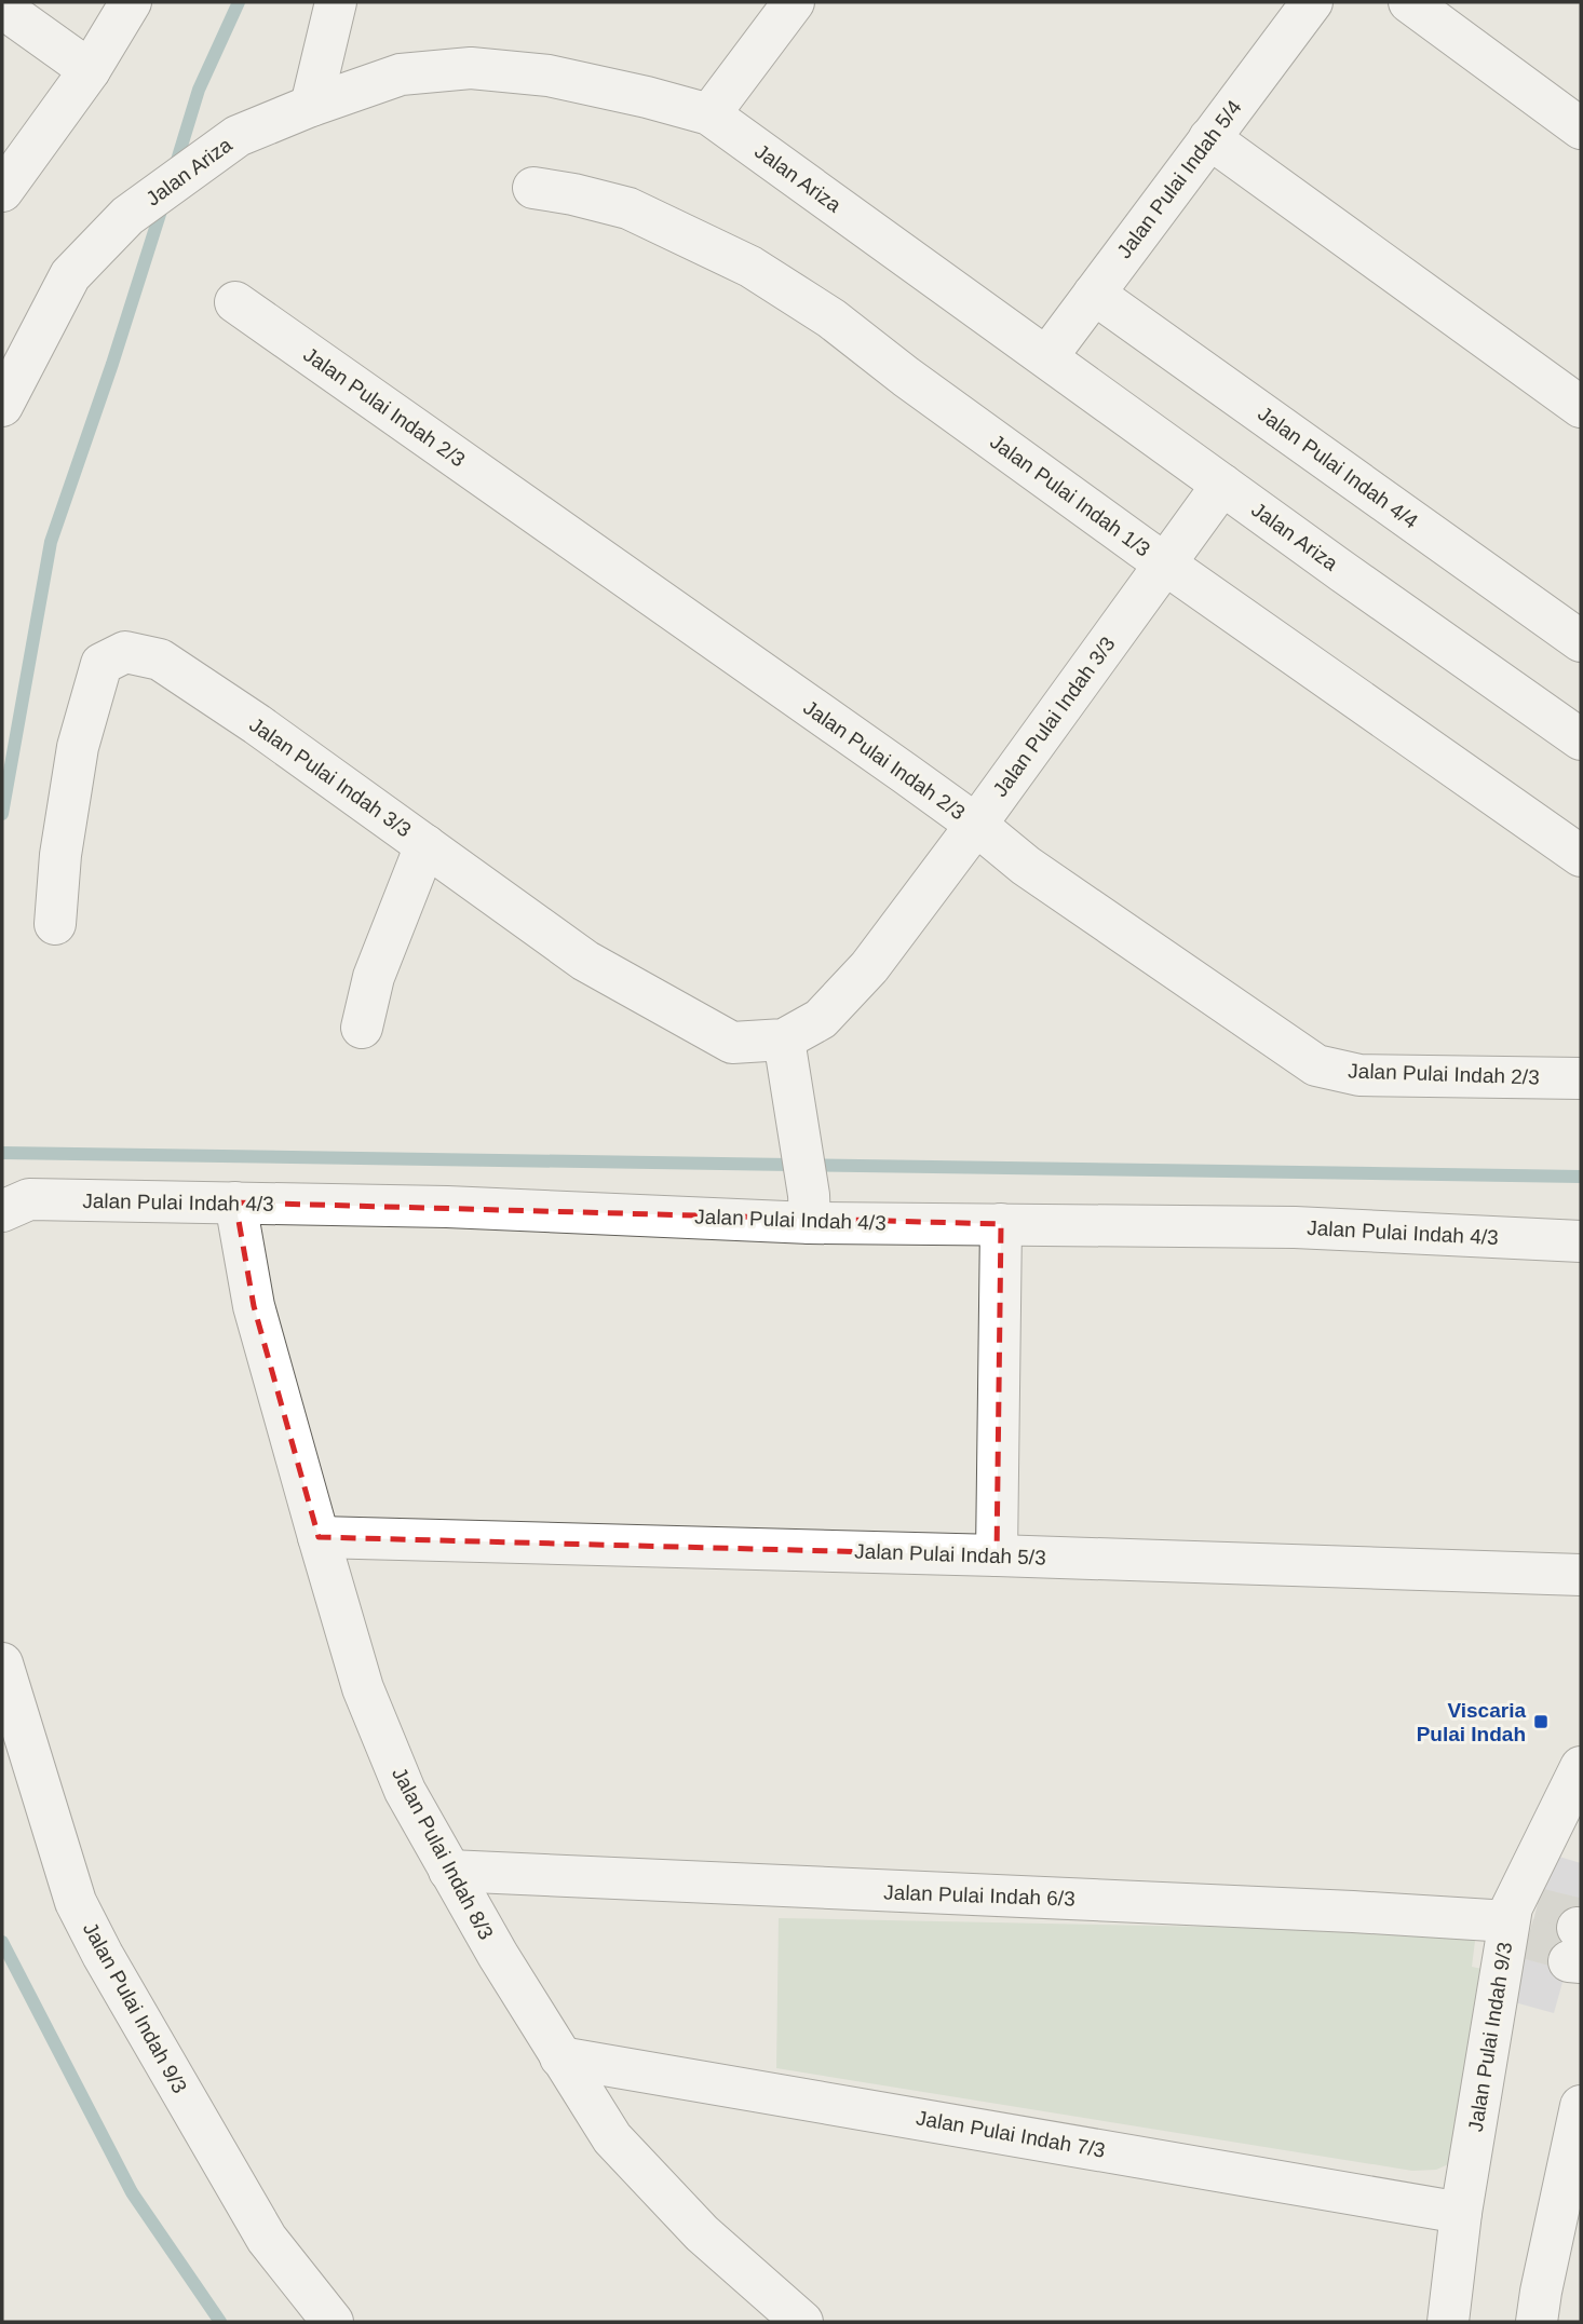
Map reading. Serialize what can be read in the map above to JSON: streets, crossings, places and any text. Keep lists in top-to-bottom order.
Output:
{
  "streets": {
    "street": [
      "Jalan Ariza",
      "Jalan Pulai Indah 5/4",
      "Jalan Pulai Indah 2/3",
      "Jalan Pulai Indah 4/4",
      "Jalan Pulai Indah 1/3",
      "Jalan Pulai Indah 3/3",
      "Jalan Pulai Indah 4/3",
      "Jalan Pulai Indah 5/3",
      "Jalan Pulai Indah 8/3",
      "Jalan Pulai Indah 6/3",
      "Jalan Pulai Indah 9/3",
      "Jalan Pulai Indah 7/3"
    ]
  },
  "crossings": [
    ["Jalan Ariza", "Jalan Pulai Indah 5/4"],
    ["Jalan Ariza", "Jalan Pulai Indah 3/3"],
    ["Jalan Pulai Indah 5/4", "Jalan Pulai Indah 4/4"],
    ["Jalan Pulai Indah 2/3", "Jalan Pulai Indah 3/3"],
    ["Jalan Pulai Indah 1/3", "Jalan Pulai Indah 3/3"],
    ["Jalan Pulai Indah 4/3", "Jalan Pulai Indah 8/3"],
    ["Jalan Pulai Indah 5/3", "Jalan Pulai Indah 8/3"],
    ["Jalan Pulai Indah 8/3", "Jalan Pulai Indah 6/3"],
    ["Jalan Pulai Indah 8/3", "Jalan Pulai Indah 7/3"],
    ["Jalan Pulai Indah 6/3", "Jalan Pulai Indah 9/3"],
    ["Jalan Pulai Indah 9/3", "Jalan Pulai Indah 7/3"]
  ],
  "places": {
    "transit": ["Viscaria Pulai Indah"]
  }
}
